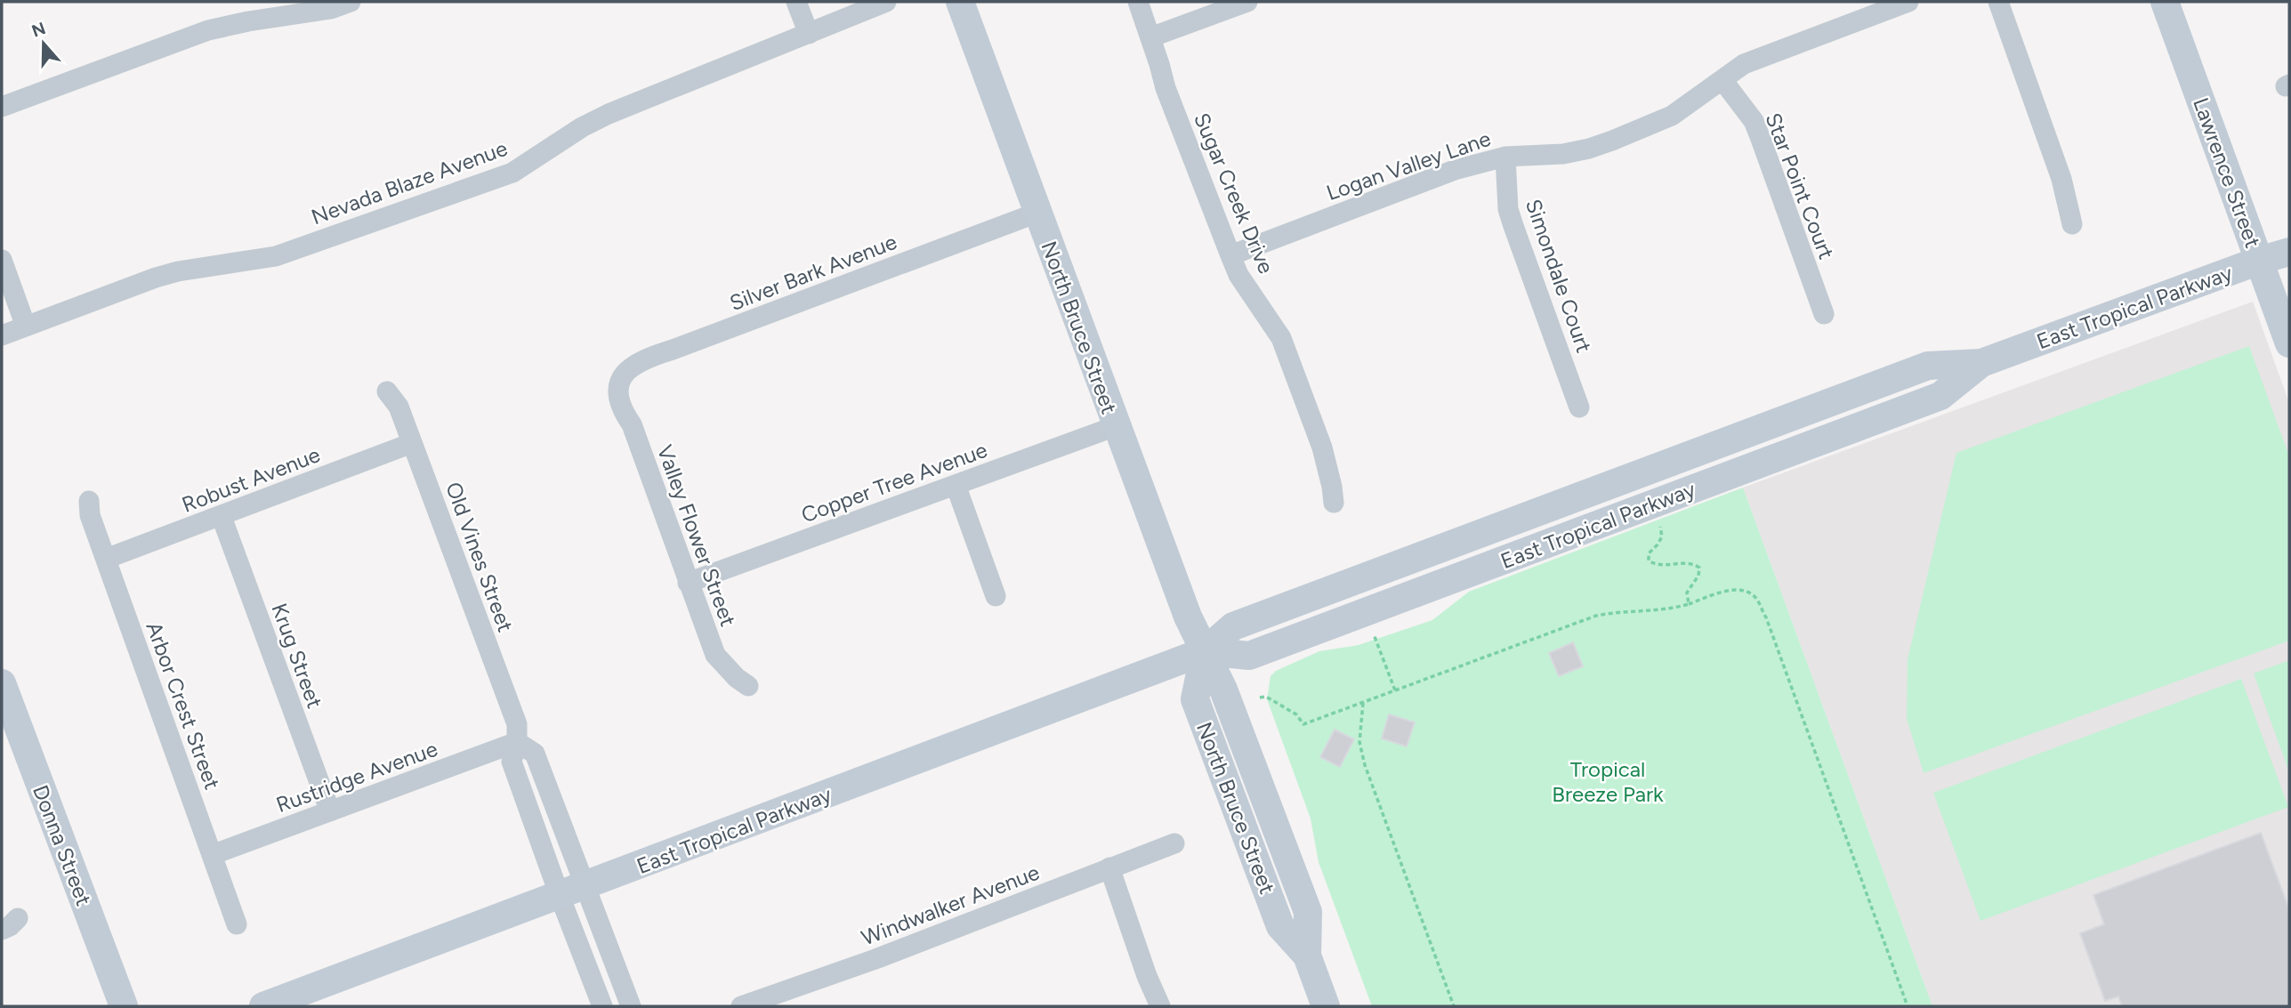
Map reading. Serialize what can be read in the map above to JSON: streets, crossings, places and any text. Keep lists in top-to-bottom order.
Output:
{
  "streets": {
    "main road": [
      "Lawrence Street",
      "East Tropical Parkway",
      "North Bruce Street",
      "Donna Street"
    ],
    "street": [
      "Logan Valley Lane",
      "Nevada Blaze Avenue",
      "Star Point Court",
      "Sugar Creek Drive",
      "Silver Bark Avenue",
      "Simondale Court",
      "Robust Avenue",
      "Copper Tree Avenue",
      "Valley Flower Street",
      "Old Vines Street",
      "Krug Street",
      "Arbor Crest Street",
      "Rustridge Avenue",
      "Windwalker Avenue"
    ]
  },
  "crossings": [
    ["Logan Valley Lane", "Star Point Court"],
    ["Logan Valley Lane", "Sugar Creek Drive"],
    ["Logan Valley Lane", "Simondale Court"],
    ["Lawrence Street", "East Tropical Parkway"],
    ["Silver Bark Avenue", "North Bruce Street"],
    ["Silver Bark Avenue", "Valley Flower Street"],
    ["East Tropical Parkway", "North Bruce Street"],
    ["North Bruce Street", "Copper Tree Avenue"],
    ["Robust Avenue", "Old Vines Street"],
    ["Robust Avenue", "Krug Street"],
    ["Robust Avenue", "Arbor Crest Street"],
    ["Copper Tree Avenue", "Valley Flower Street"],
    ["Old Vines Street", "Rustridge Avenue"],
    ["Krug Street", "Rustridge Avenue"],
    ["Arbor Crest Street", "Rustridge Avenue"]
  ],
  "parks": ["Tropical Breeze Park"],
  "north": "top"
}
